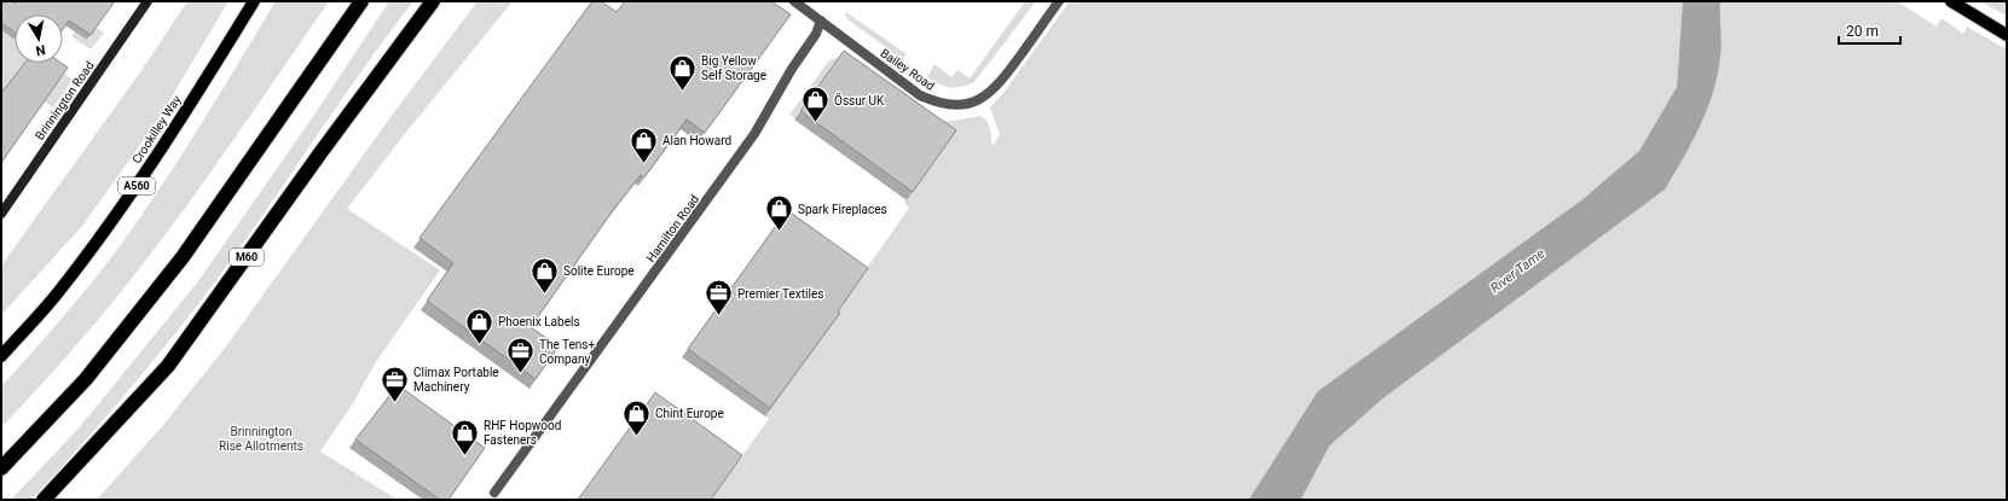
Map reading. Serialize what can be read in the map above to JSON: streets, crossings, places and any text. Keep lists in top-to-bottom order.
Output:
{
  "streets": {
    "highway": ["M60"],
    "main road": ["Crookilley Way", "A560"],
    "street": ["Bailey Road", "Brinnington Road", "Hamilton Road"]
  },
  "crossings": [
    ["Bailey Road", "Hamilton Road"]
  ],
  "water": ["River Tame"],
  "parks": ["Brinnington Rise Allotments"],
  "places": {
    "shop": [
      "Big Yellow Self Storage",
      "Össur UK",
      "Alan Howard",
      "Spark Fireplaces",
      "Solite Europe",
      "Phoenix Labels",
      "Chint Europe",
      "RHF Hopwood Fasteners"
    ],
    "office": ["Premier Textiles", "The Tens+ Company", "Climax Portable Machinery"]
  },
  "scale_bar": "20 m",
  "north": "bottom"
}
